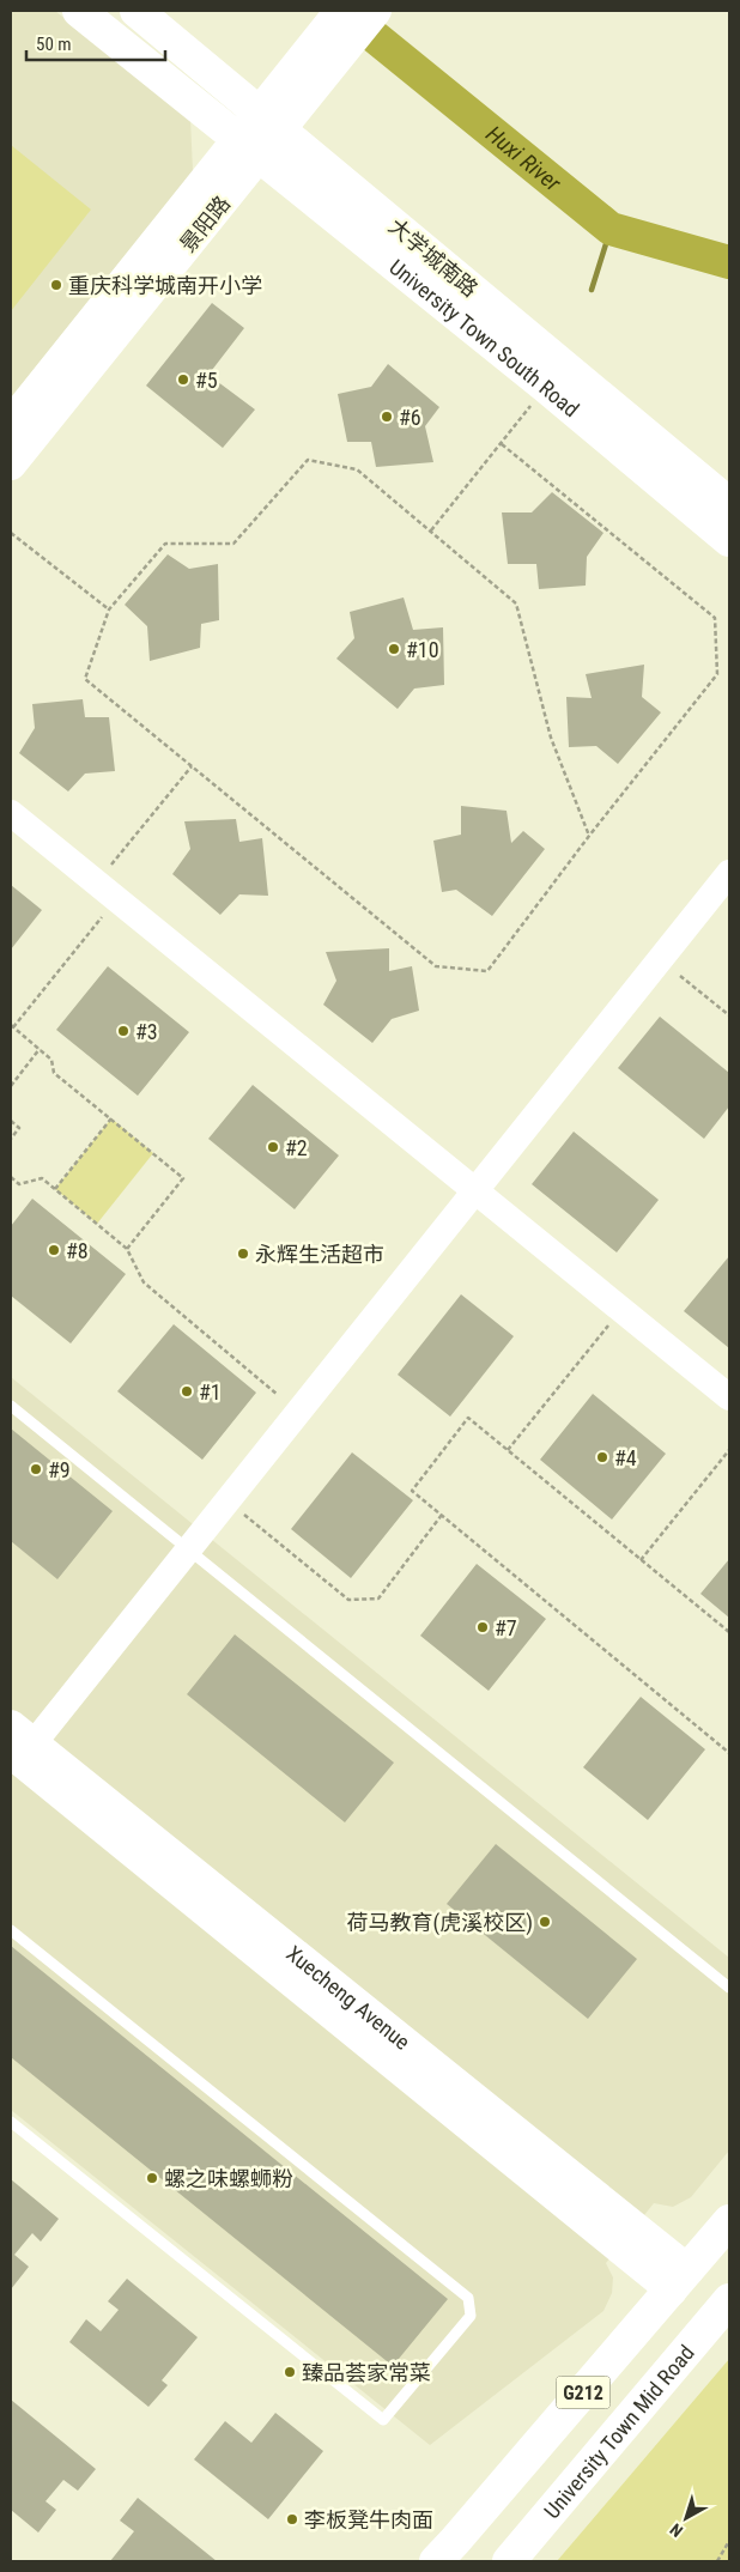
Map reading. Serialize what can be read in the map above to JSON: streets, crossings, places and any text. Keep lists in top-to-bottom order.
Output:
{
  "streets": {
    "main road": [
      "景阳路",
      "大学城南路",
      "University Town South Road",
      "Xuecheng Avenue",
      "G212",
      "University Town Mid Road"
    ]
  },
  "crossings": [
    ["景阳路", "大学城南路"],
    ["景阳路", "University Town South Road"],
    ["大学城南路", "University Town South Road"],
    ["Xuecheng Avenue", "G212"]
  ],
  "water": ["Huxi River"],
  "places": [
    "重庆科学城南开小学",
    "#5",
    "#6",
    "#10",
    "#3",
    "#2",
    "#8",
    "永辉生活超市",
    "#1",
    "#4",
    "#9",
    "#7",
    "荷马教育(虎溪校区)",
    "螺之味螺蛳粉",
    "臻品荟家常菜",
    "李板凳牛肉面"
  ],
  "scale_bar": "50 m",
  "north": "bottom left"
}
